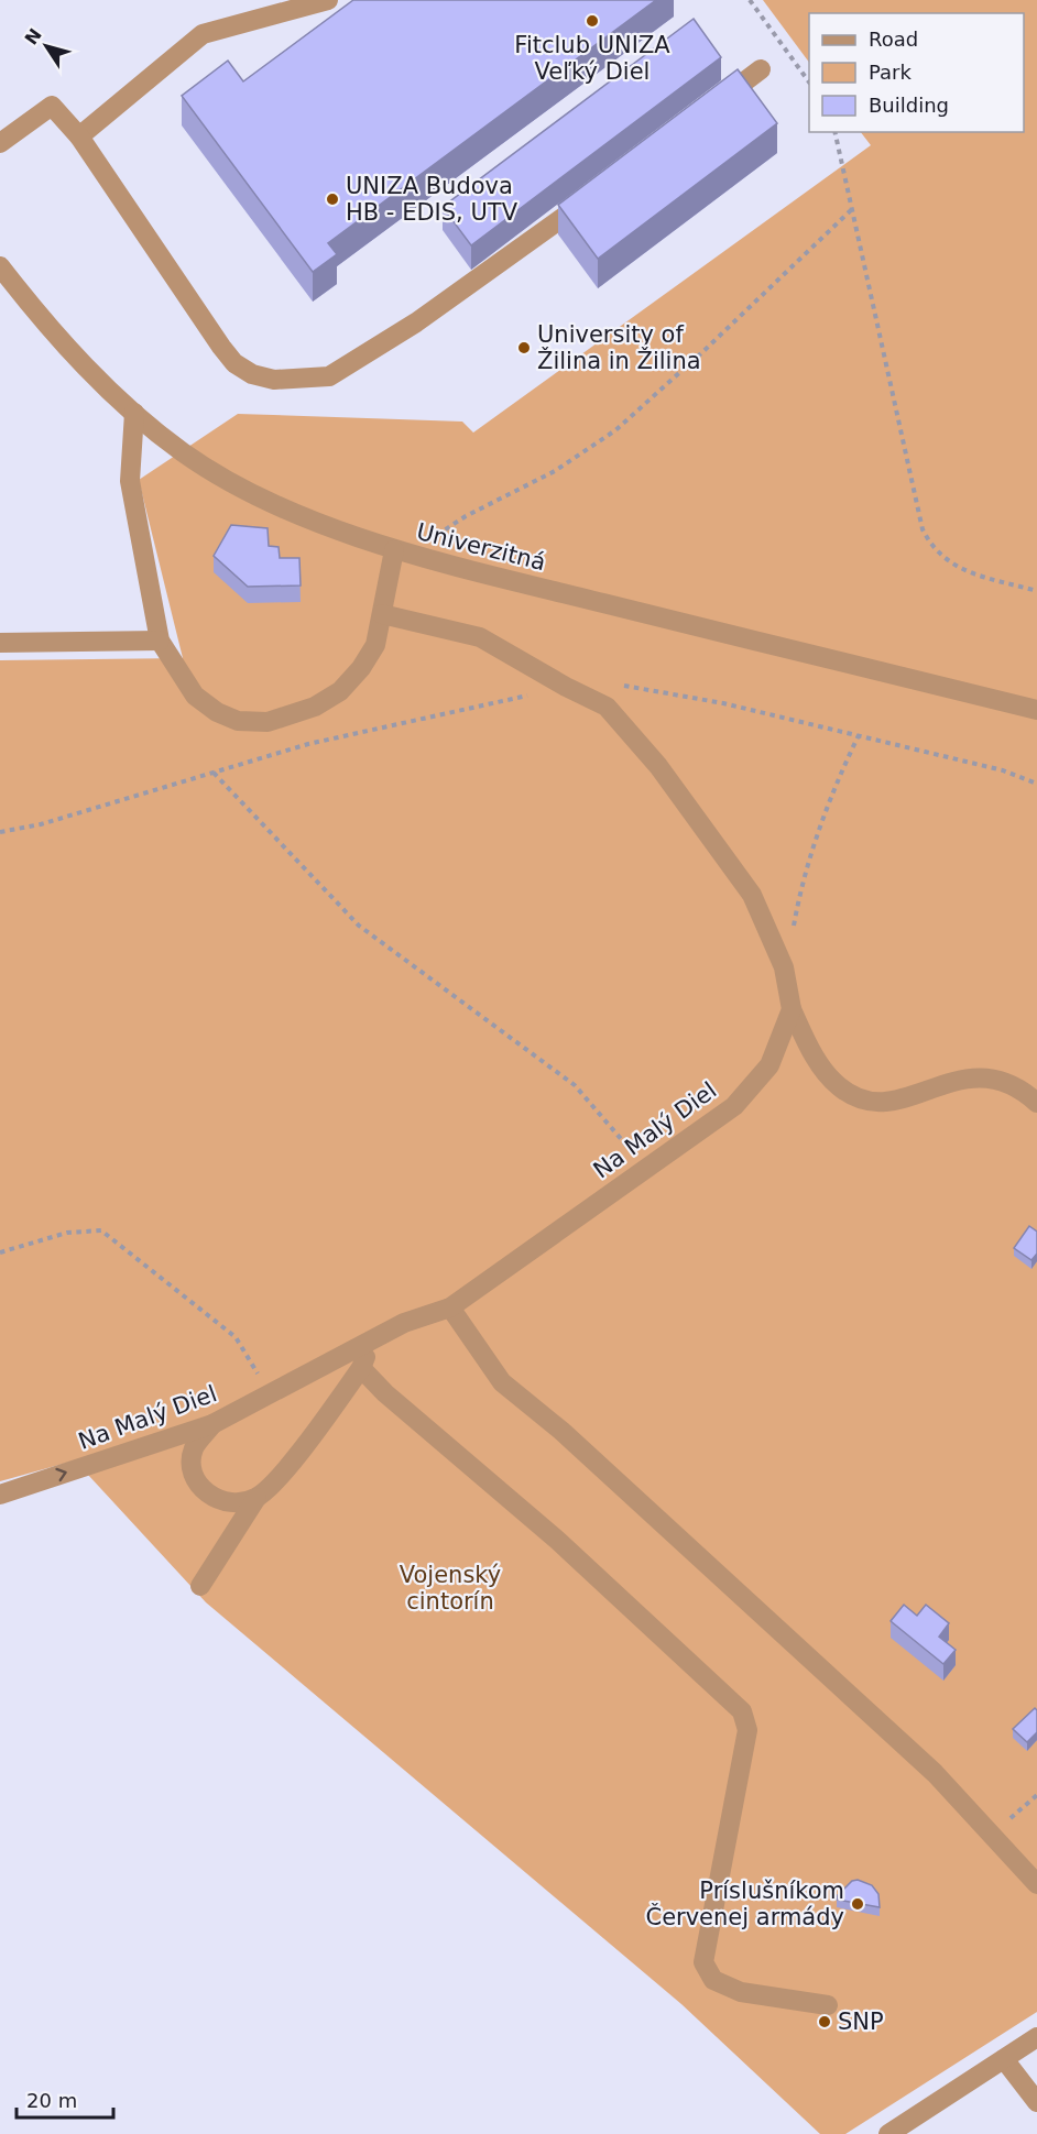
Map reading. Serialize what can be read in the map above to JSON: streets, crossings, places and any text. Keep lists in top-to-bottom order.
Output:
{
  "streets": {
    "street": ["Univerzitná", "Na Malý Diel"]
  },
  "parks": ["Vojenský cintorín"],
  "places": [
    "Fitclub UNIZA Veľký Diel",
    "UNIZA Budova HB - EDIS, UTV",
    "University of Žilina in Žilina",
    "Príslušníkom Červenej armády",
    "SNP"
  ],
  "legend": ["Road", "Park", "Building"],
  "scale_bar": "20 m",
  "north": "top left"
}
